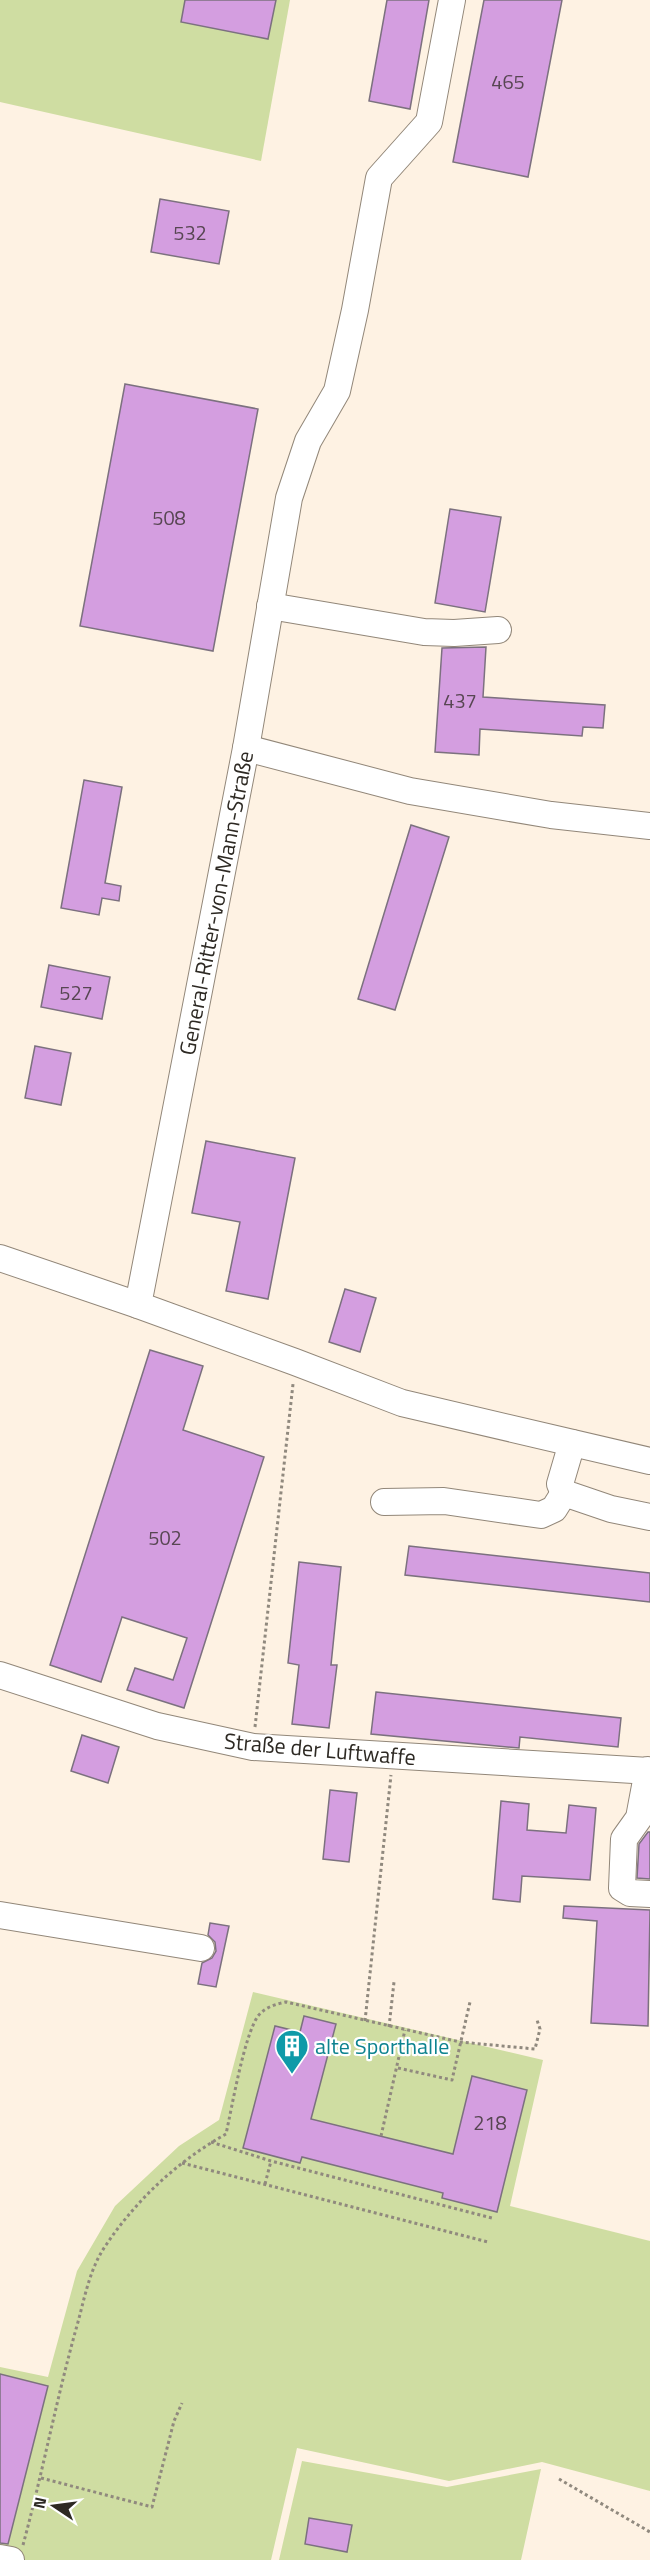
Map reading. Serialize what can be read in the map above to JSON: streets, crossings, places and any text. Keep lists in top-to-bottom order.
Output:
{
  "streets": {
    "street": ["General-Ritter-von-Mann-Straße", "Straße der Luftwaffe"]
  },
  "places": {
    "building": ["alte Sporthalle"]
  },
  "house_numbers": [
    "465",
    "532",
    "508",
    "437",
    "527",
    "502",
    "218"
  ],
  "north": "left"
}
